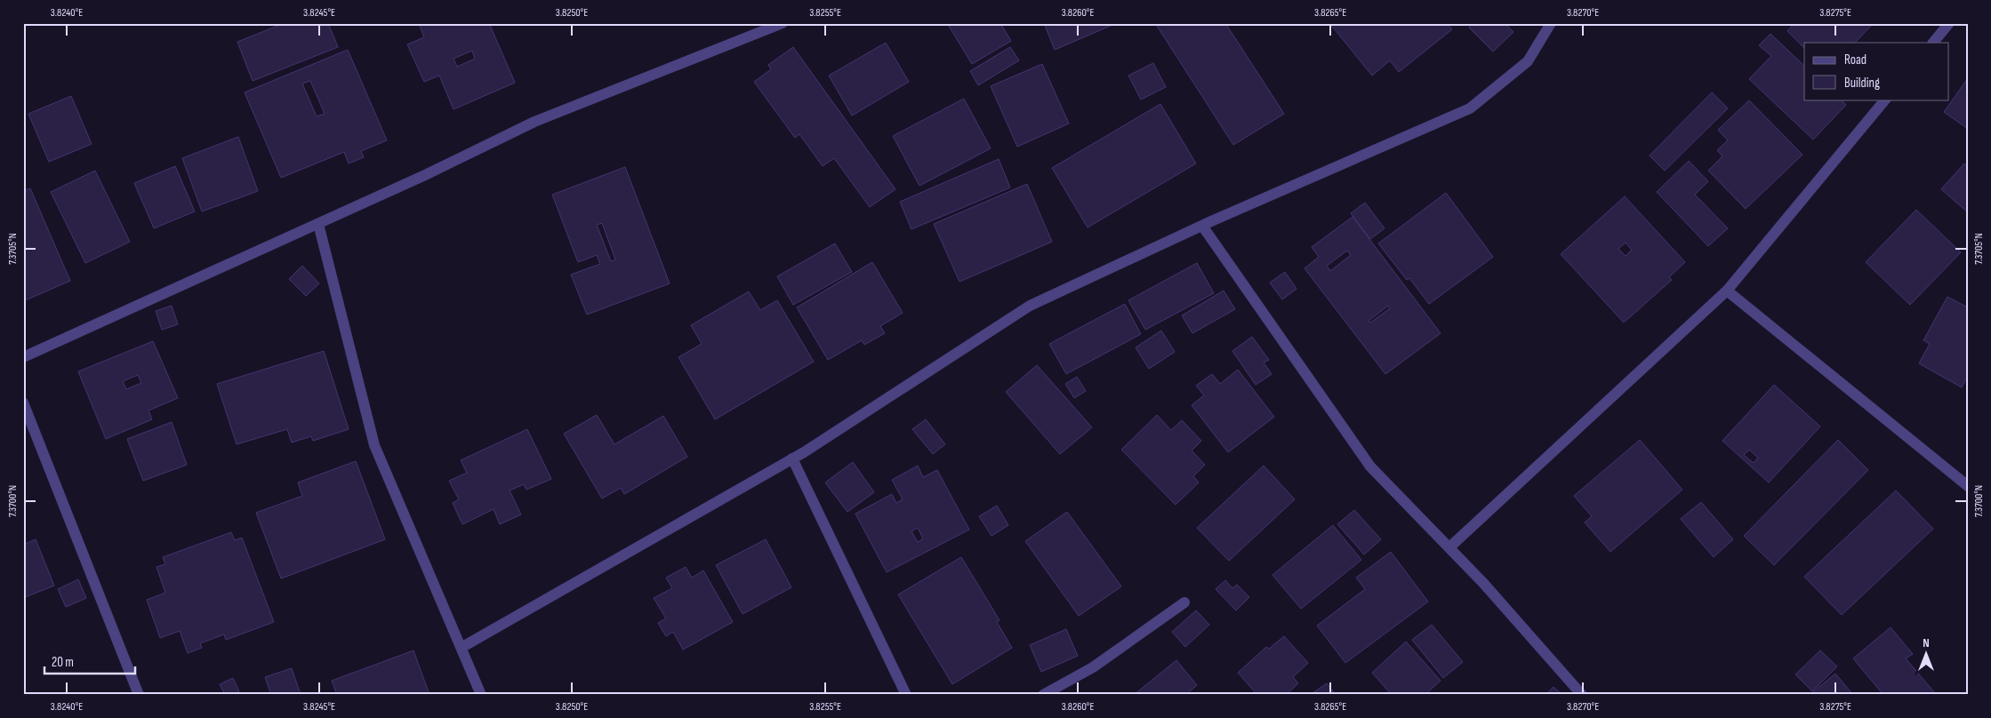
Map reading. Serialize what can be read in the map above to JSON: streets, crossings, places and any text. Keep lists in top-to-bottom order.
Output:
{
  "legend": ["Road", "Building"],
  "scale_bar": "20 m",
  "north": "top",
  "coordinates": [
    "3.8240°E",
    "3.8245°E",
    "3.8250°E",
    "3.8255°E",
    "3.8260°E",
    "3.8265°E",
    "3.8270°E",
    "3.8275°E",
    "7.3705°N",
    "7.3700°N"
  ]
}
